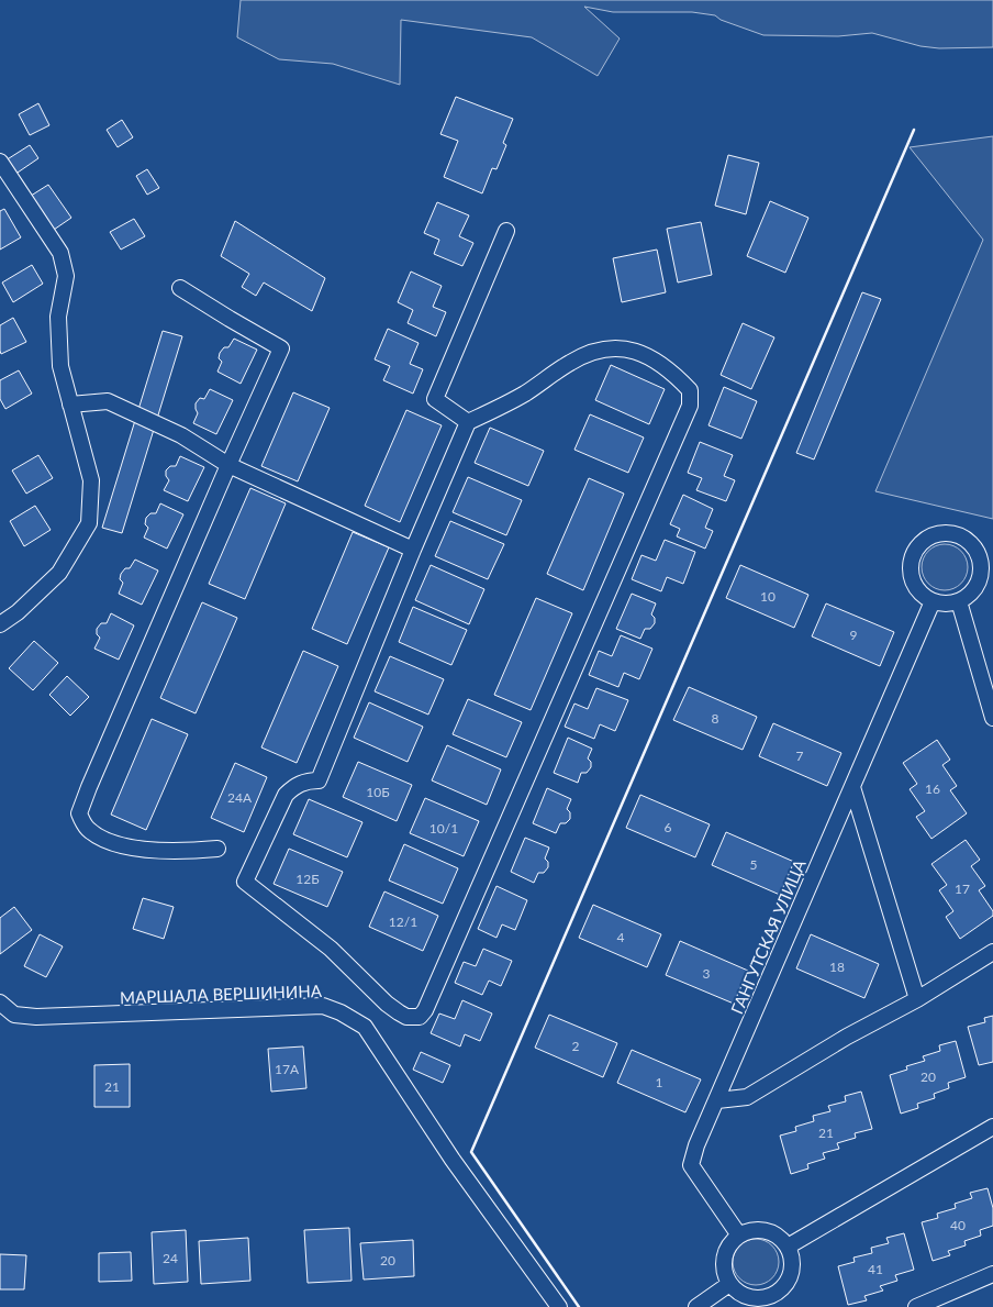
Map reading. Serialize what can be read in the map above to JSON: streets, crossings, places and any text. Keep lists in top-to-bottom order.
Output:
{
  "streets": {
    "street": ["ГАНГУТСКАЯ УЛИЦА", "МАРШАЛА ВЕРШИНИНА"]
  },
  "house_numbers": [
    "10",
    "9",
    "8",
    "7",
    "16",
    "10Б",
    "24А",
    "6",
    "10/1",
    "5",
    "12Б",
    "17",
    "12/1",
    "4",
    "18",
    "3",
    "2",
    "17А",
    "20",
    "1",
    "21",
    "21",
    "40",
    "24",
    "20",
    "41"
  ]
}
